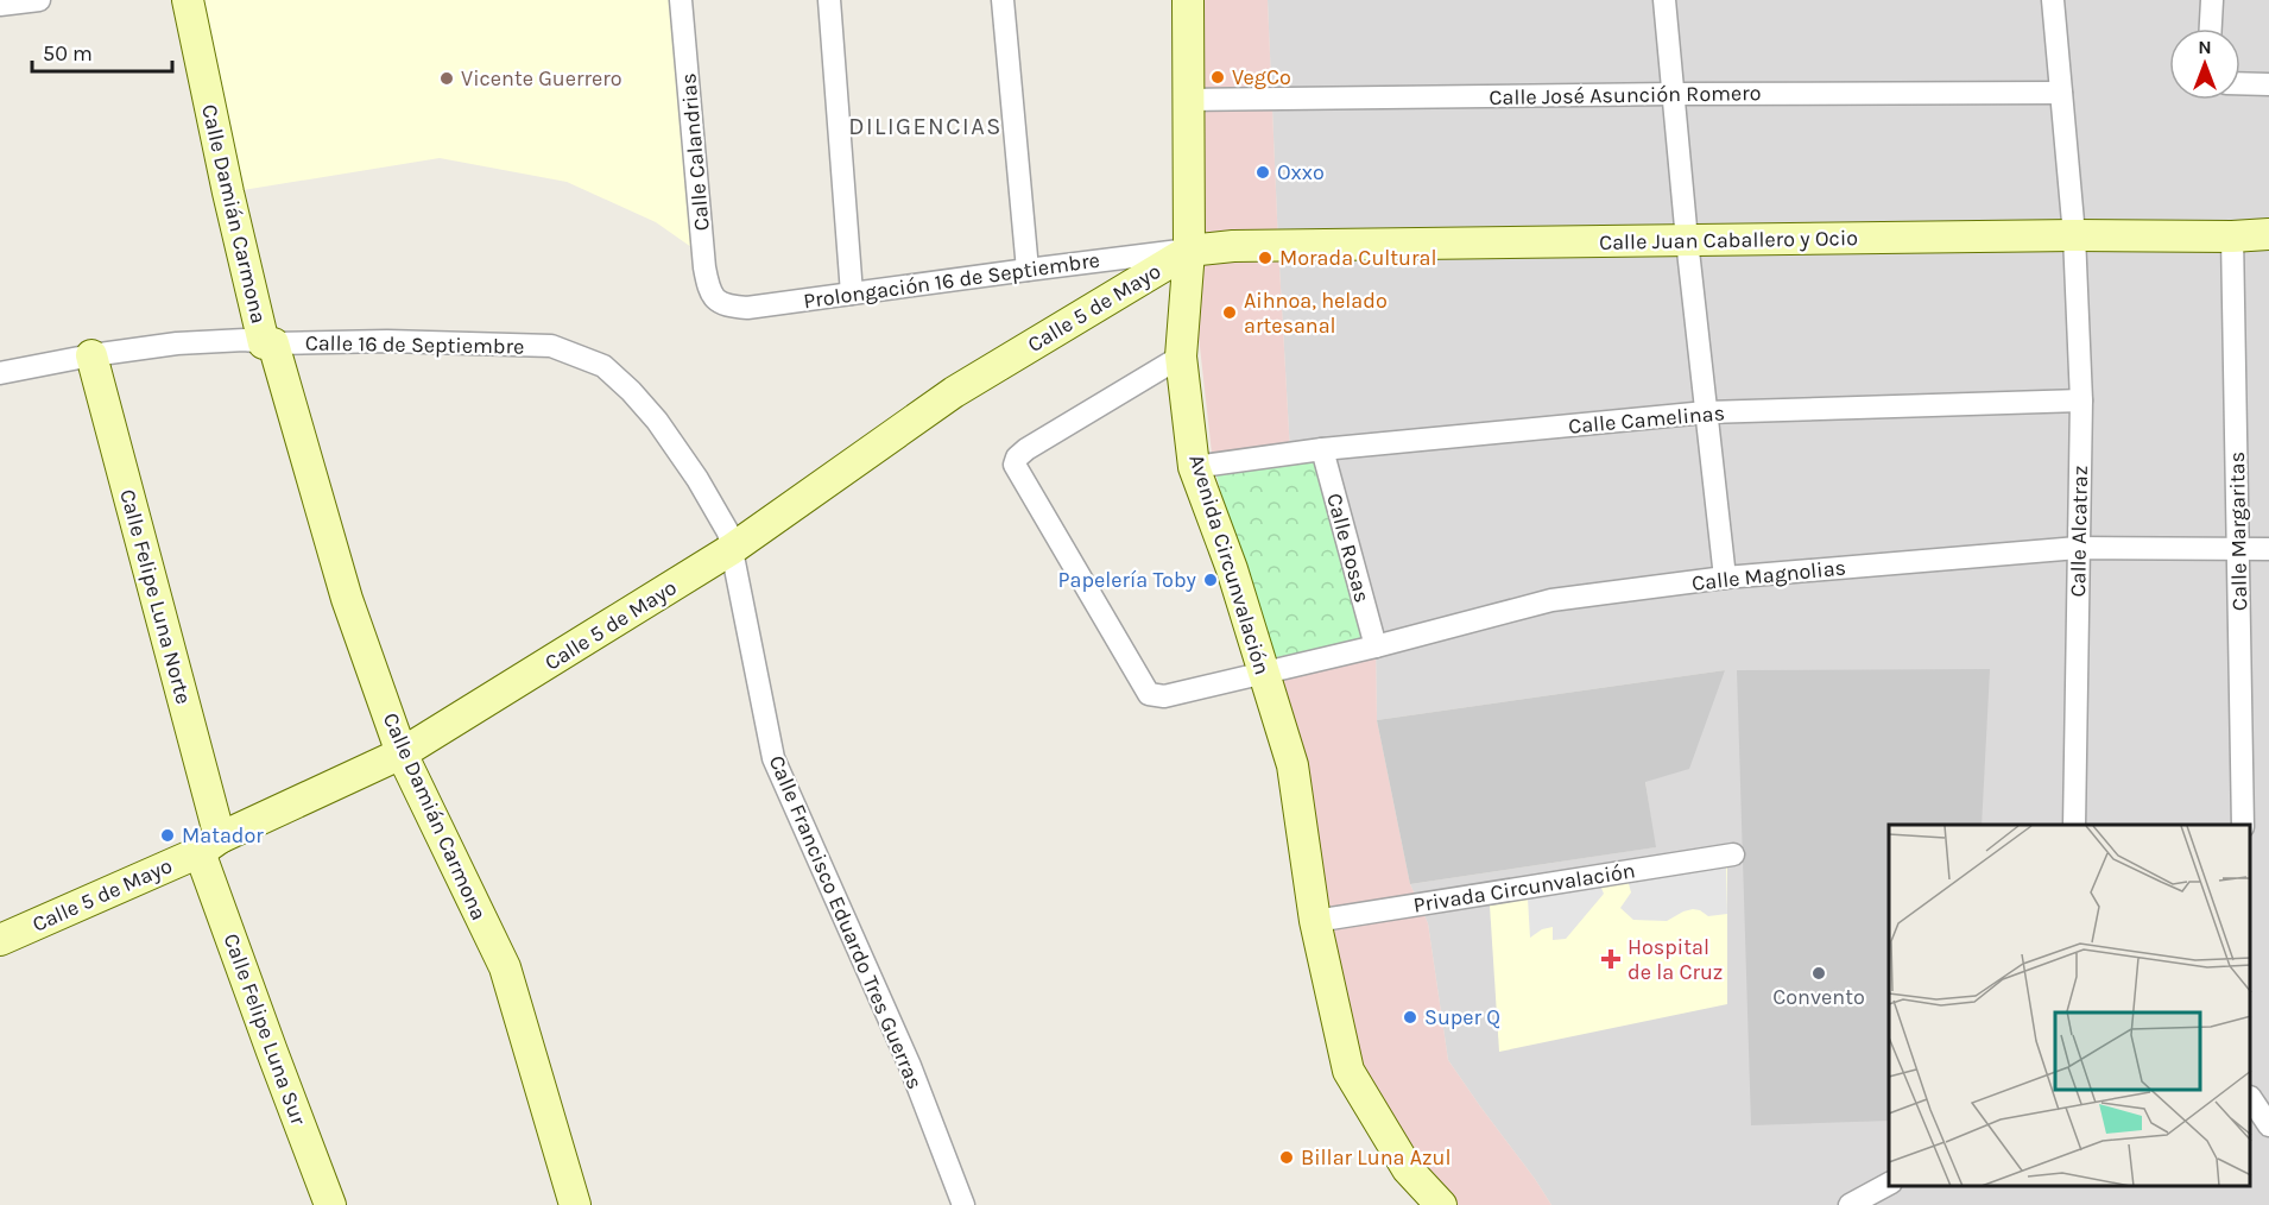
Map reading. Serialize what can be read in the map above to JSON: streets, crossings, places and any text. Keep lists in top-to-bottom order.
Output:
{
  "streets": {
    "street": [
      "Calle José Asunción Romero",
      "Calle Calandrias",
      "Calle Damián Carmona",
      "Calle Juan Caballero y Ocio",
      "Prolongación 16 de Septiembre",
      "Calle 5 de Mayo",
      "Calle 16 de Septiembre",
      "Calle Camelinas",
      "Calle Alcatraz",
      "Calle Margaritas",
      "Calle Rosas",
      "Avenida Circunvalación",
      "Calle Magnolias",
      "Calle Felipe Luna Norte",
      "Privada Circunvalación",
      "Calle Francisco Eduardo Tres Guerras",
      "Calle Felipe Luna Sur"
    ]
  },
  "crossings": [
    ["Calle José Asunción Romero", "Calle Alcatraz"],
    ["Calle Calandrias", "Prolongación 16 de Septiembre"],
    ["Calle Damián Carmona", "Calle 5 de Mayo"],
    ["Calle Damián Carmona", "Calle 16 de Septiembre"],
    ["Calle Juan Caballero y Ocio", "Prolongación 16 de Septiembre"],
    ["Calle Juan Caballero y Ocio", "Calle 5 de Mayo"],
    ["Calle Juan Caballero y Ocio", "Calle Alcatraz"],
    ["Calle Juan Caballero y Ocio", "Calle Margaritas"],
    ["Calle Juan Caballero y Ocio", "Avenida Circunvalación"],
    ["Prolongación 16 de Septiembre", "Calle 5 de Mayo"],
    ["Prolongación 16 de Septiembre", "Avenida Circunvalación"],
    ["Calle 5 de Mayo", "Calle 16 de Septiembre"],
    ["Calle 5 de Mayo", "Avenida Circunvalación"],
    ["Calle 5 de Mayo", "Calle Felipe Luna Norte"],
    ["Calle 5 de Mayo", "Calle Francisco Eduardo Tres Guerras"],
    ["Calle 5 de Mayo", "Calle Felipe Luna Sur"],
    ["Calle 16 de Septiembre", "Calle Felipe Luna Norte"],
    ["Calle 16 de Septiembre", "Calle Francisco Eduardo Tres Guerras"],
    ["Calle Camelinas", "Calle Alcatraz"],
    ["Calle Camelinas", "Calle Rosas"],
    ["Calle Camelinas", "Avenida Circunvalación"],
    ["Calle Alcatraz", "Calle Magnolias"],
    ["Calle Margaritas", "Calle Magnolias"],
    ["Calle Rosas", "Calle Magnolias"],
    ["Avenida Circunvalación", "Calle Magnolias"],
    ["Avenida Circunvalación", "Privada Circunvalación"],
    ["Calle Felipe Luna Norte", "Calle Felipe Luna Sur"]
  ],
  "districts": ["DILIGENCIAS"],
  "places": {
    "other": [
      "VegCo",
      "Vicente Guerrero",
      "Oxxo",
      "Morada Cultural",
      "Aihnoa, helado artesanal",
      "Papelería Toby",
      "Matador",
      "Convento",
      "Super Q",
      "Billar Luna Azul"
    ],
    "health": ["Hospital de la Cruz"]
  },
  "scale_bar": "50 m",
  "north": "top"
}
